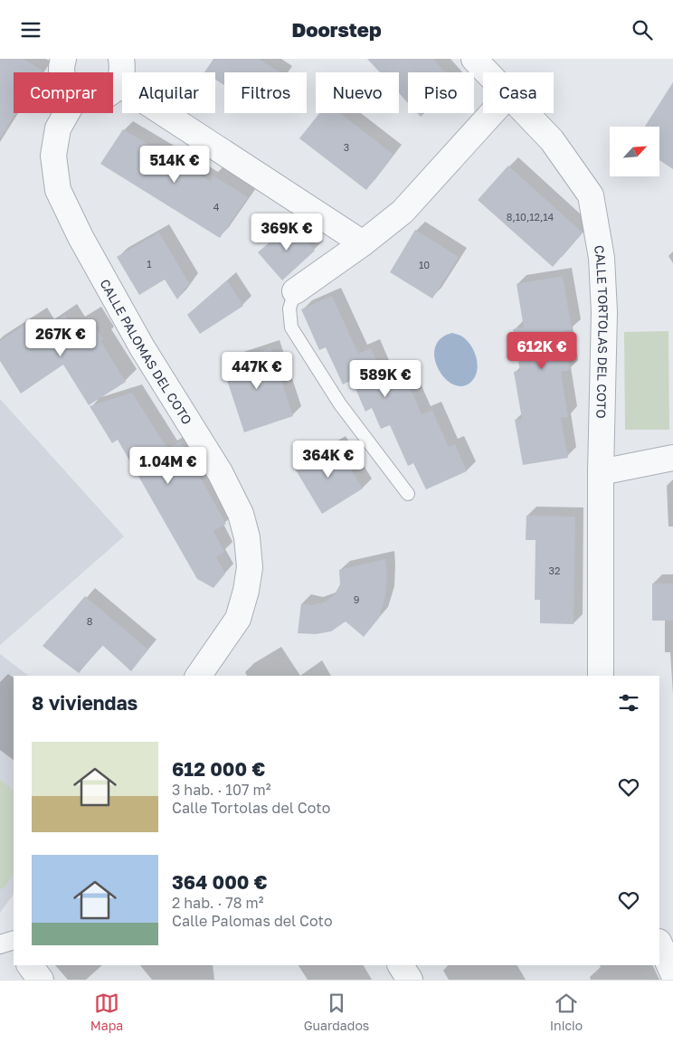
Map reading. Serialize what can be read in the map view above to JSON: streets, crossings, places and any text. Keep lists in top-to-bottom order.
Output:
{
  "streets": {
    "street": ["CALLE TORTOLAS DEL COTO", "CALLE PALOMAS DEL COTO"]
  },
  "house_numbers": [
    "3",
    "4",
    "8,10,12,14",
    "1",
    "10",
    "32",
    "9",
    "8"
  ],
  "north": "top right",
  "page": {
    "header": "Doorstep",
    "chip": [
      "Comprar",
      "Alquilar",
      "Filtros",
      "Nuevo",
      "Piso",
      "Casa"
    ],
    "price": [
      "514K €",
      "369K €",
      "267K €",
      "612K €",
      "447K €",
      "589K €",
      "364K €",
      "1.04M €"
    ],
    "heading": "8 viviendas",
    "list": [
      {
        "name": "612 000 €",
        "note": "3 hab. · 107 m² · Calle Tortolas del Coto"
      },
      {
        "name": "364 000 €",
        "note": "2 hab. · 78 m² · Calle Palomas del Coto"
      }
    ],
    "tabs": ["Mapa", "Guardados", "Inicio"]
  }
}
